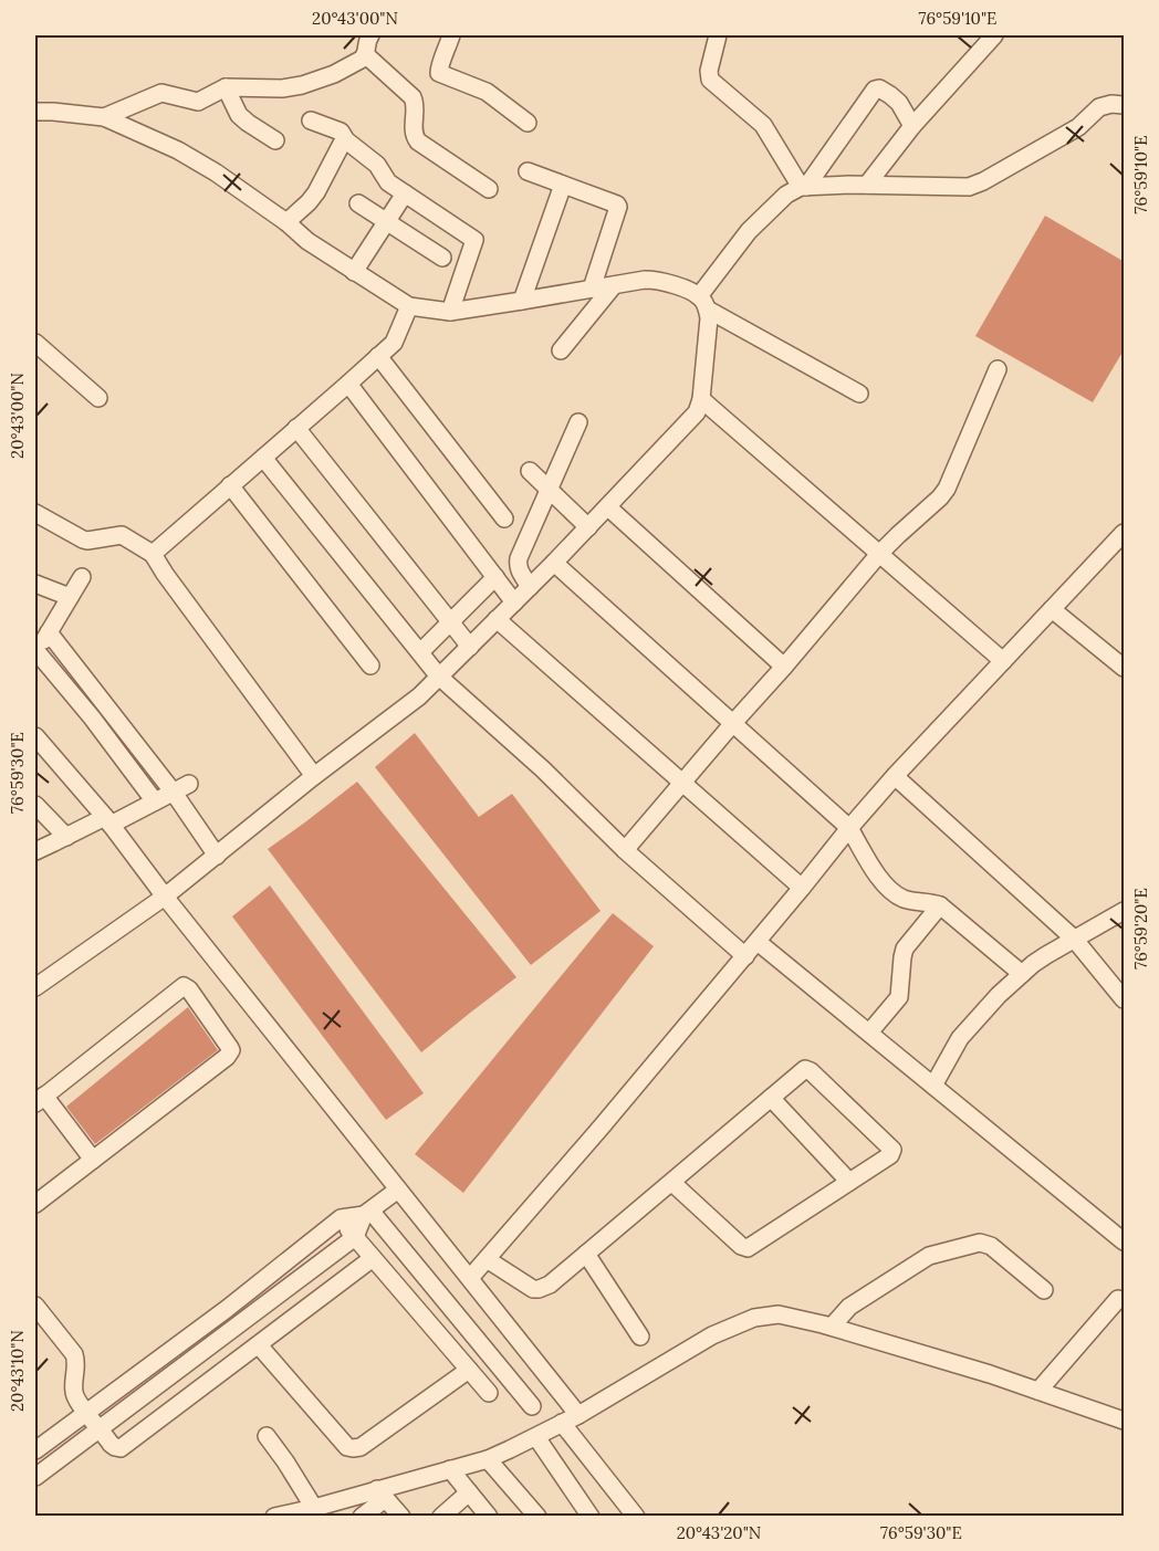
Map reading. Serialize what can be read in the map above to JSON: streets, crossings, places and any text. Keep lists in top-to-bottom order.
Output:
{
  "coordinates": [
    "20°43'00\"N",
    "76°59'10\"E",
    "76°59'30\"E",
    "76°59'20\"E",
    "20°43'10\"N",
    "20°43'20\"N"
  ]
}
